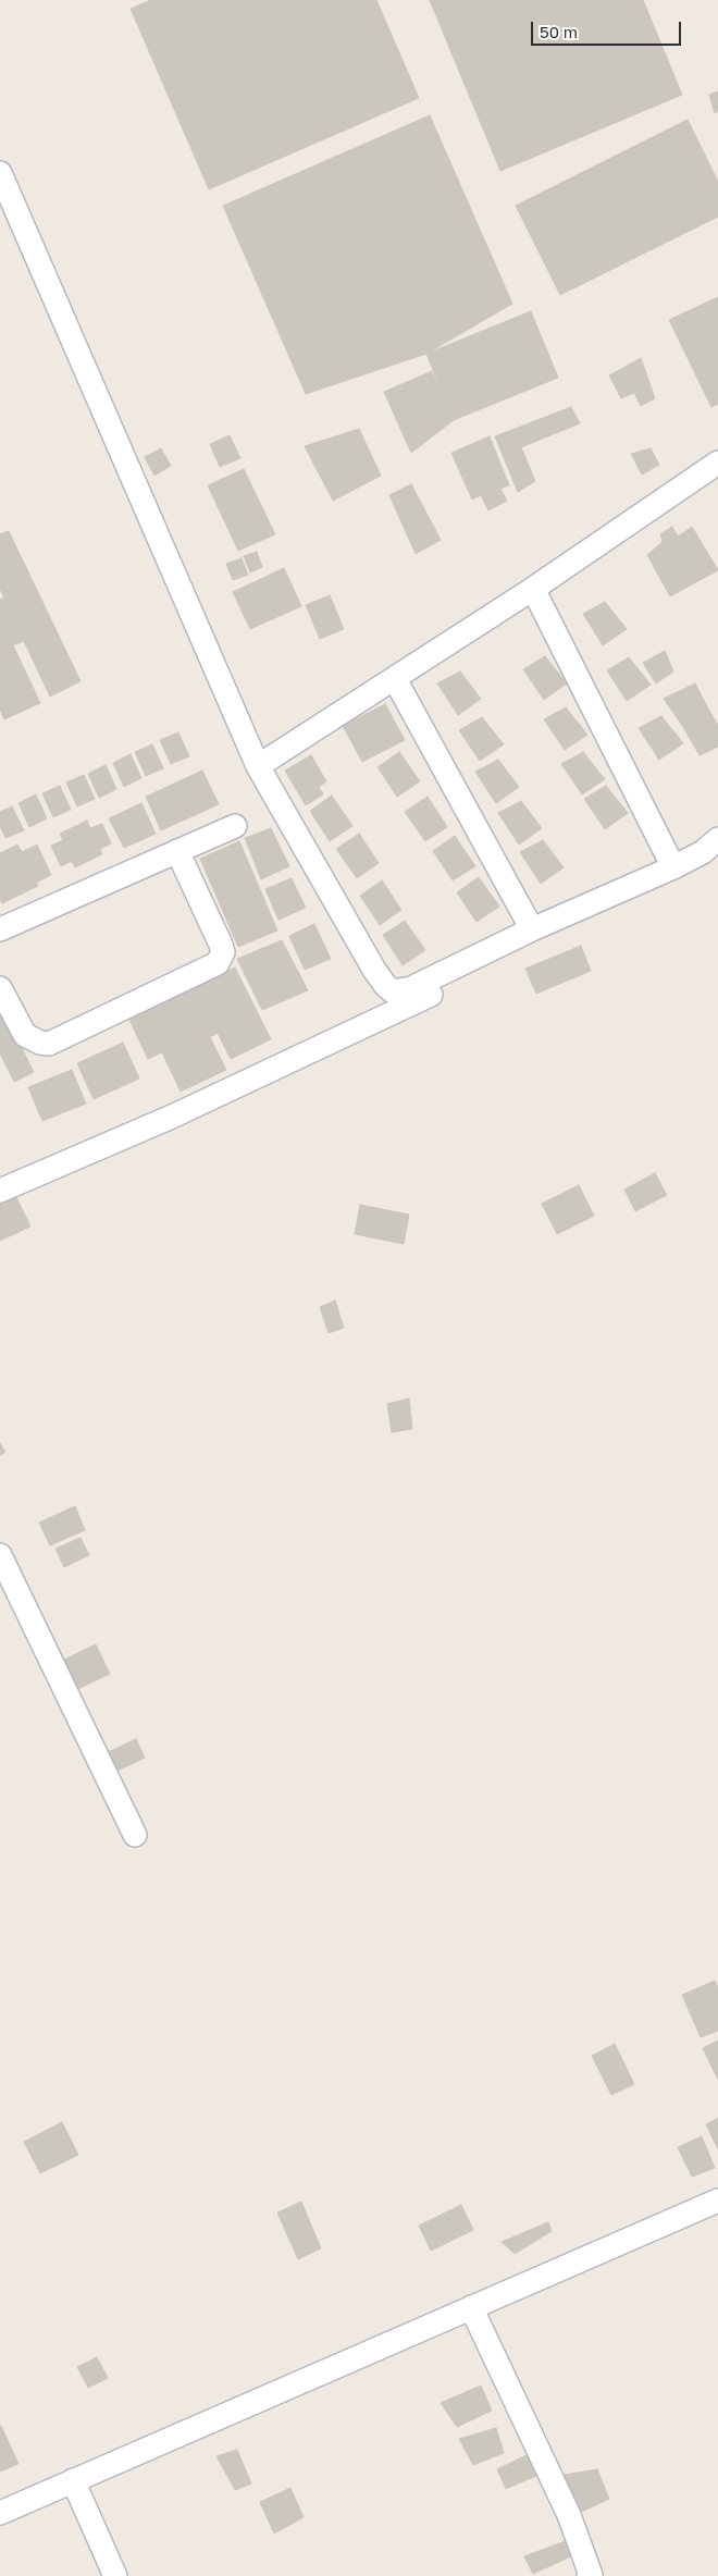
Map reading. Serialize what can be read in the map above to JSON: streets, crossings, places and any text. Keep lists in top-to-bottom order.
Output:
{
  "scale_bar": "50 m"
}
